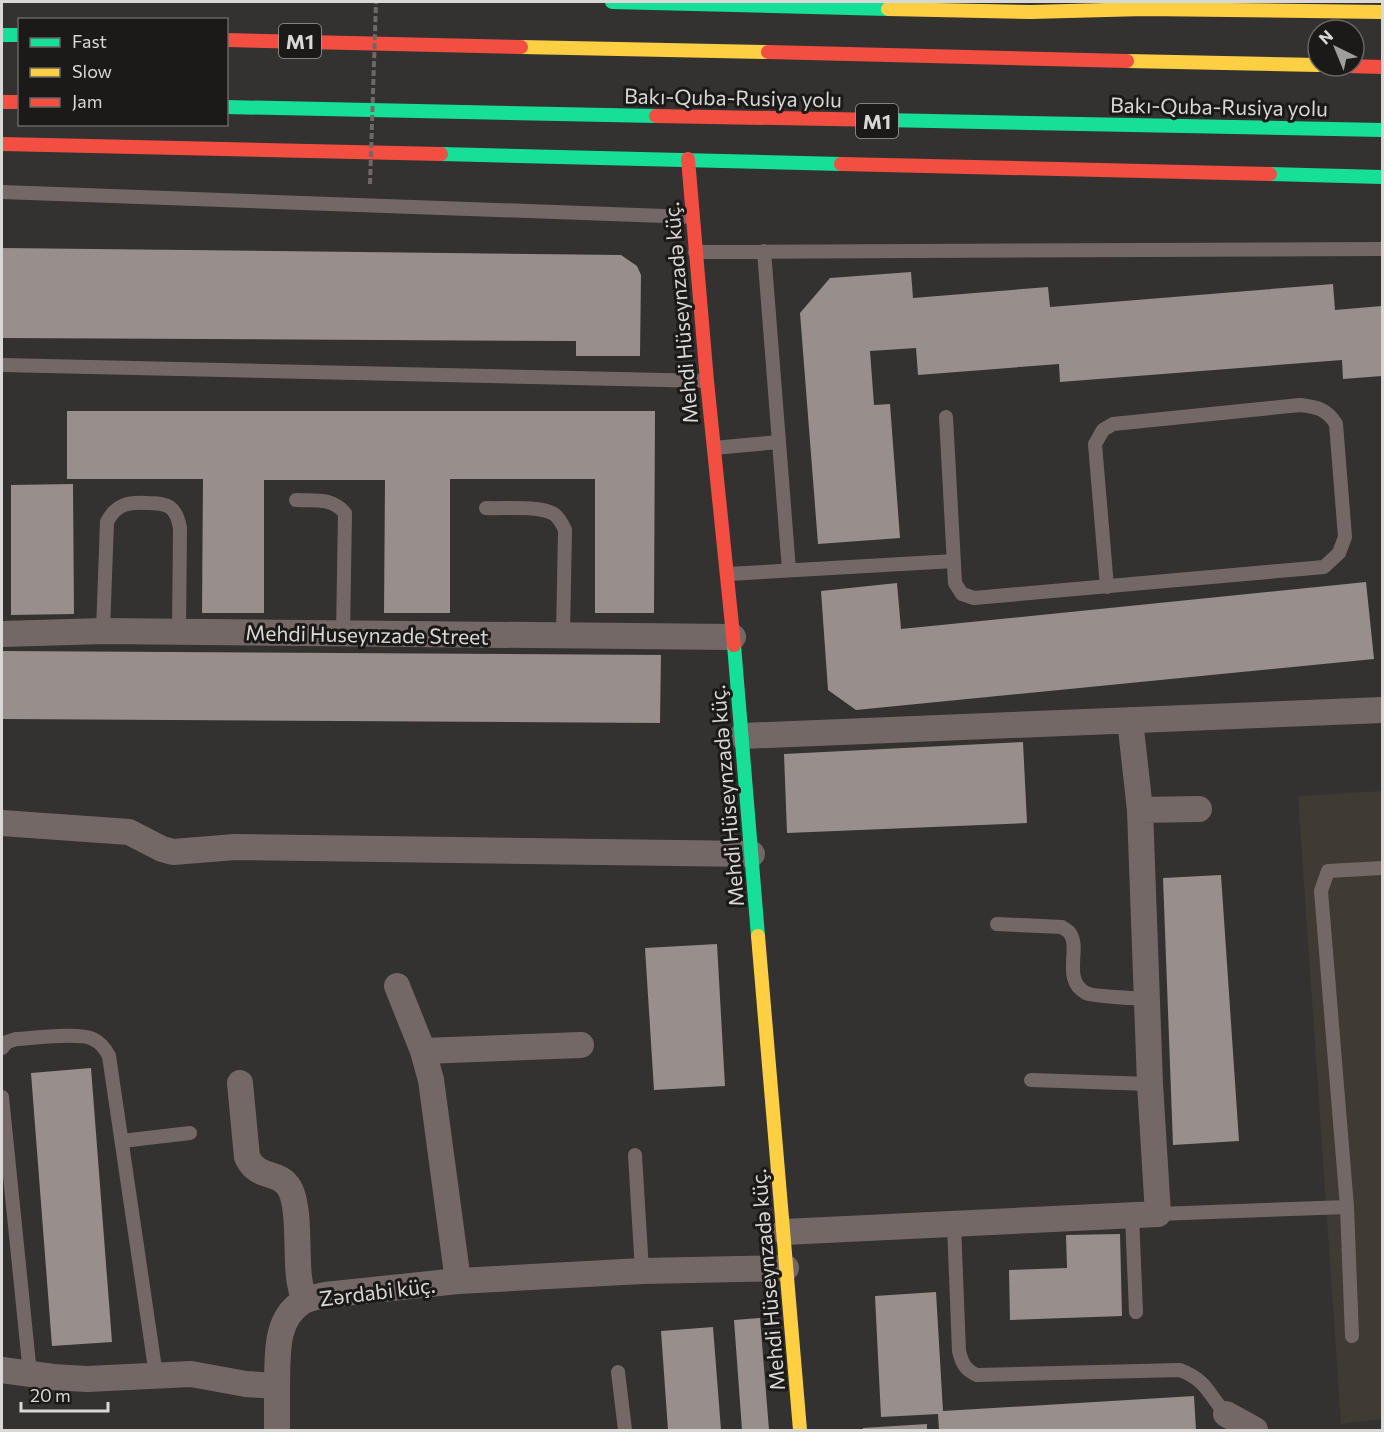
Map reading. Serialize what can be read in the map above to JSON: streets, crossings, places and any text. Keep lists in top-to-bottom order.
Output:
{
  "streets": {
    "main road": ["M1", "Bakı-Quba-Rusiya yolu", "Mehdi Hüseynzadə küç."],
    "street": ["Mehdi Huseynzadе Street", "Zərdabi küç."]
  },
  "crossings": [
    ["Mehdi Hüseynzadə küç.", "Mehdi Huseynzadе Street"],
    ["Mehdi Hüseynzadə küç.", "Zərdabi küç."]
  ],
  "legend": ["Fast", "Slow", "Jam"],
  "scale_bar": "20 m",
  "north": "top left"
}
